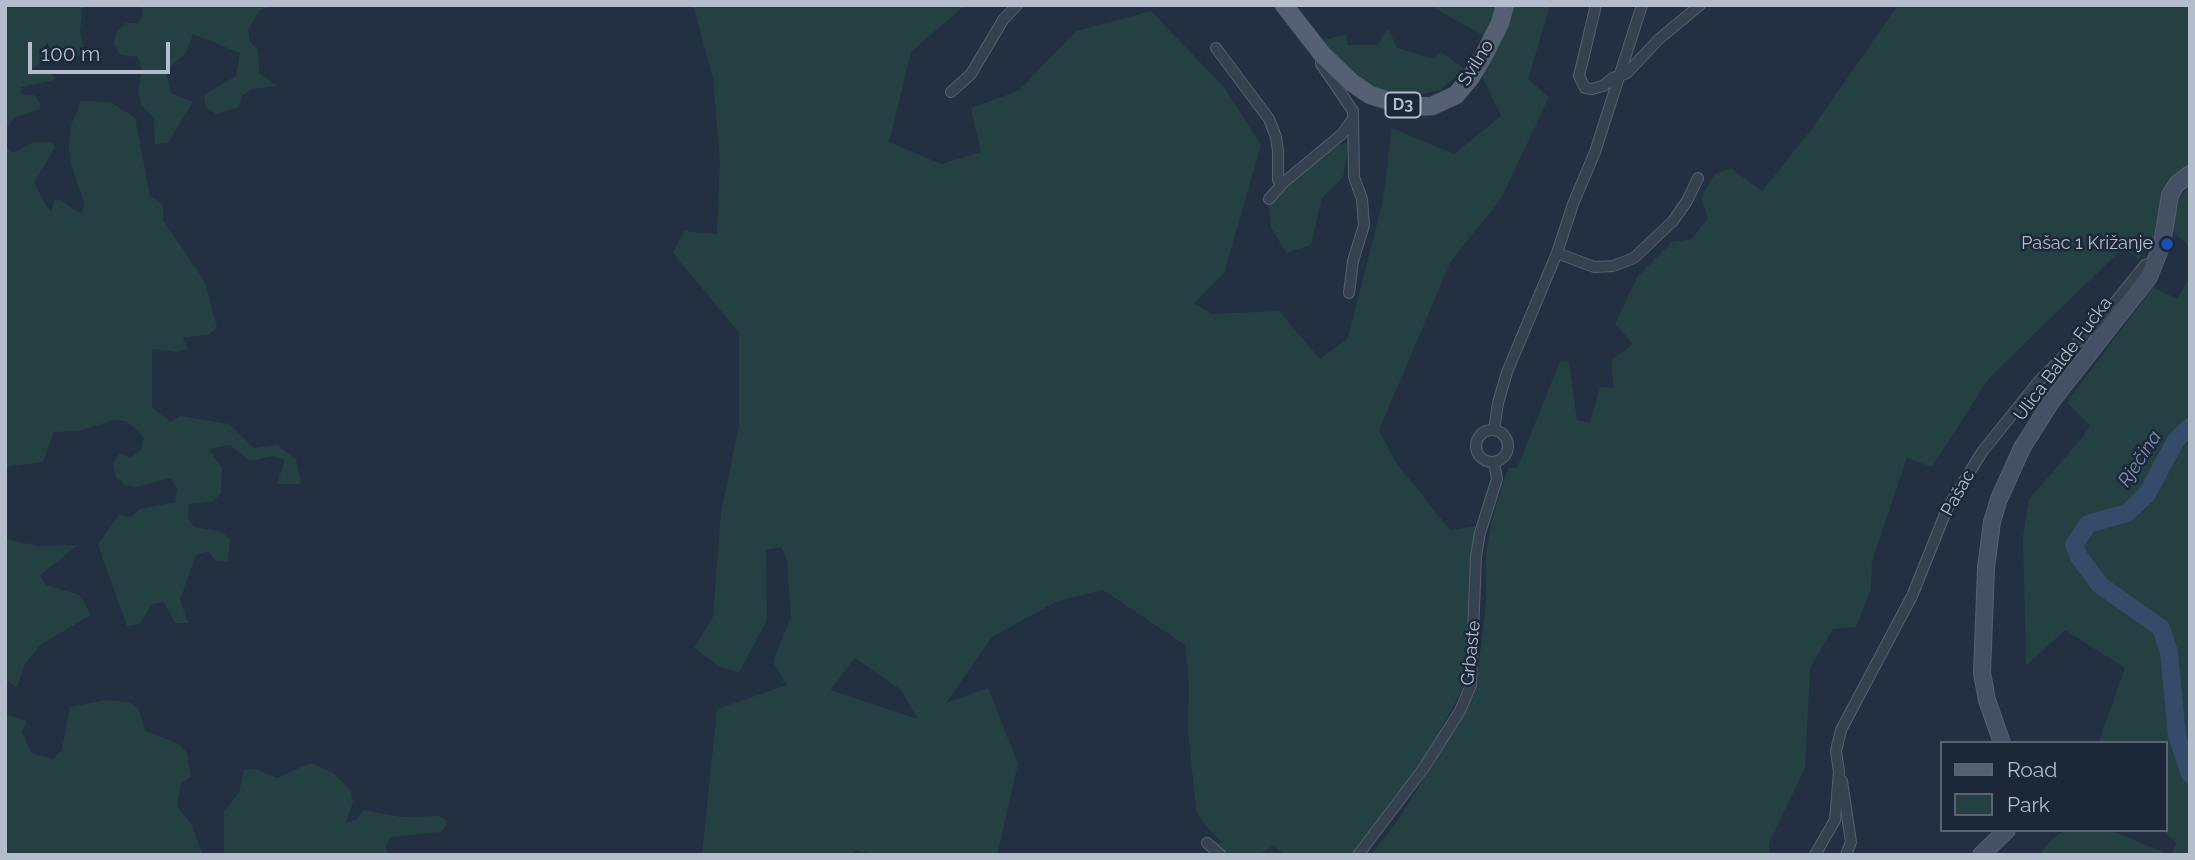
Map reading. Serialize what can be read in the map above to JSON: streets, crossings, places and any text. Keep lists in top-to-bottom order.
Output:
{
  "streets": {
    "main road": ["Svilno", "D3", "Ulica Balde Fućka"],
    "street": ["Pašac", "Grbaste"]
  },
  "crossings": [
    ["Ulica Balde Fućka", "Pašac"]
  ],
  "water": ["Rječina"],
  "places": ["Pašac 1 Križanje"],
  "legend": ["Road", "Park"],
  "scale_bar": "100 m"
}
